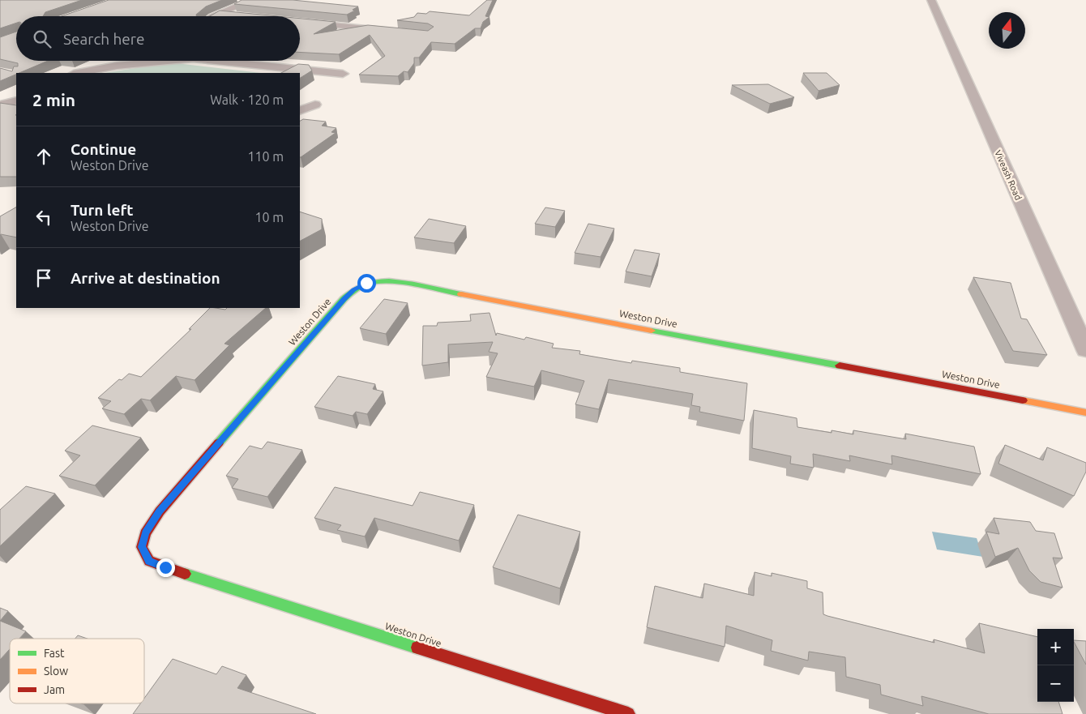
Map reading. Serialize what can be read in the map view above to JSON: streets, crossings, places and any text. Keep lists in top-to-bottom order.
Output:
{
  "streets": {
    "street": ["Viveash Road", "Weston Drive"]
  },
  "legend": ["Fast", "Slow", "Jam"],
  "north": "top",
  "page": {
    "search": "Search here",
    "heading": ["2 min", "Walk · 120 m"],
    "list": [
      ["Continue", "Weston Drive", "110 m"],
      ["Turn left", "Weston Drive", "10 m"],
      "Arrive at destination"
    ],
    "map_buttons": ["+", "−"]
  }
}
